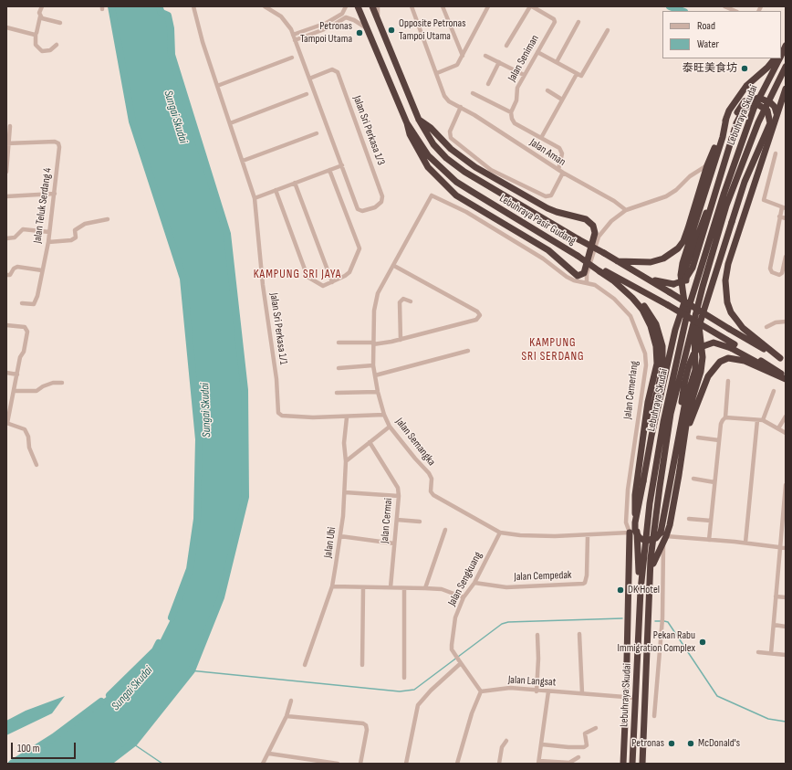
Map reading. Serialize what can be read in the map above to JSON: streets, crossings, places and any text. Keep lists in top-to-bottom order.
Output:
{
  "streets": {
    "highway": ["Lebuhraya Skudai", "Lebuhraya Pasir Gudang"],
    "street": [
      "Jalan Seniman",
      "Jalan Sri Perkasa 1/3",
      "Jalan Aman",
      "Jalan Teluk Serdang 4",
      "Jalan Sri Perkasa 1/1",
      "Jalan Cemerlang",
      "Jalan Semangka",
      "Jalan Cermai",
      "Jalan Ubi",
      "Jalan Cempedak",
      "Jalan Sengkuang",
      "Jalan Langsat"
    ]
  },
  "crossings": [
    ["Lebuhraya Skudai", "Jalan Langsat"],
    ["Jalan Sri Perkasa 1/1", "Jalan Ubi"],
    ["Jalan Cemerlang", "Jalan Semangka"],
    ["Jalan Semangka", "Jalan Cempedak"],
    ["Jalan Semangka", "Jalan Sengkuang"],
    ["Jalan Cempedak", "Jalan Sengkuang"],
    ["Jalan Sengkuang", "Jalan Langsat"]
  ],
  "districts": ["KAMPUNG SRI JAYA", "KAMPUNG SRI SERDANG"],
  "water": ["Sungai Skudai"],
  "places": [
    "Opposite Petronas Tampoi Utama",
    "Petronas Tampoi Utama",
    "泰旺美食坊",
    "DK Hotel",
    "Pekan Rabu Immigration Complex",
    "Petronas",
    "McDonald's"
  ],
  "legend": ["Road", "Water"],
  "scale_bar": "100 m"
}
